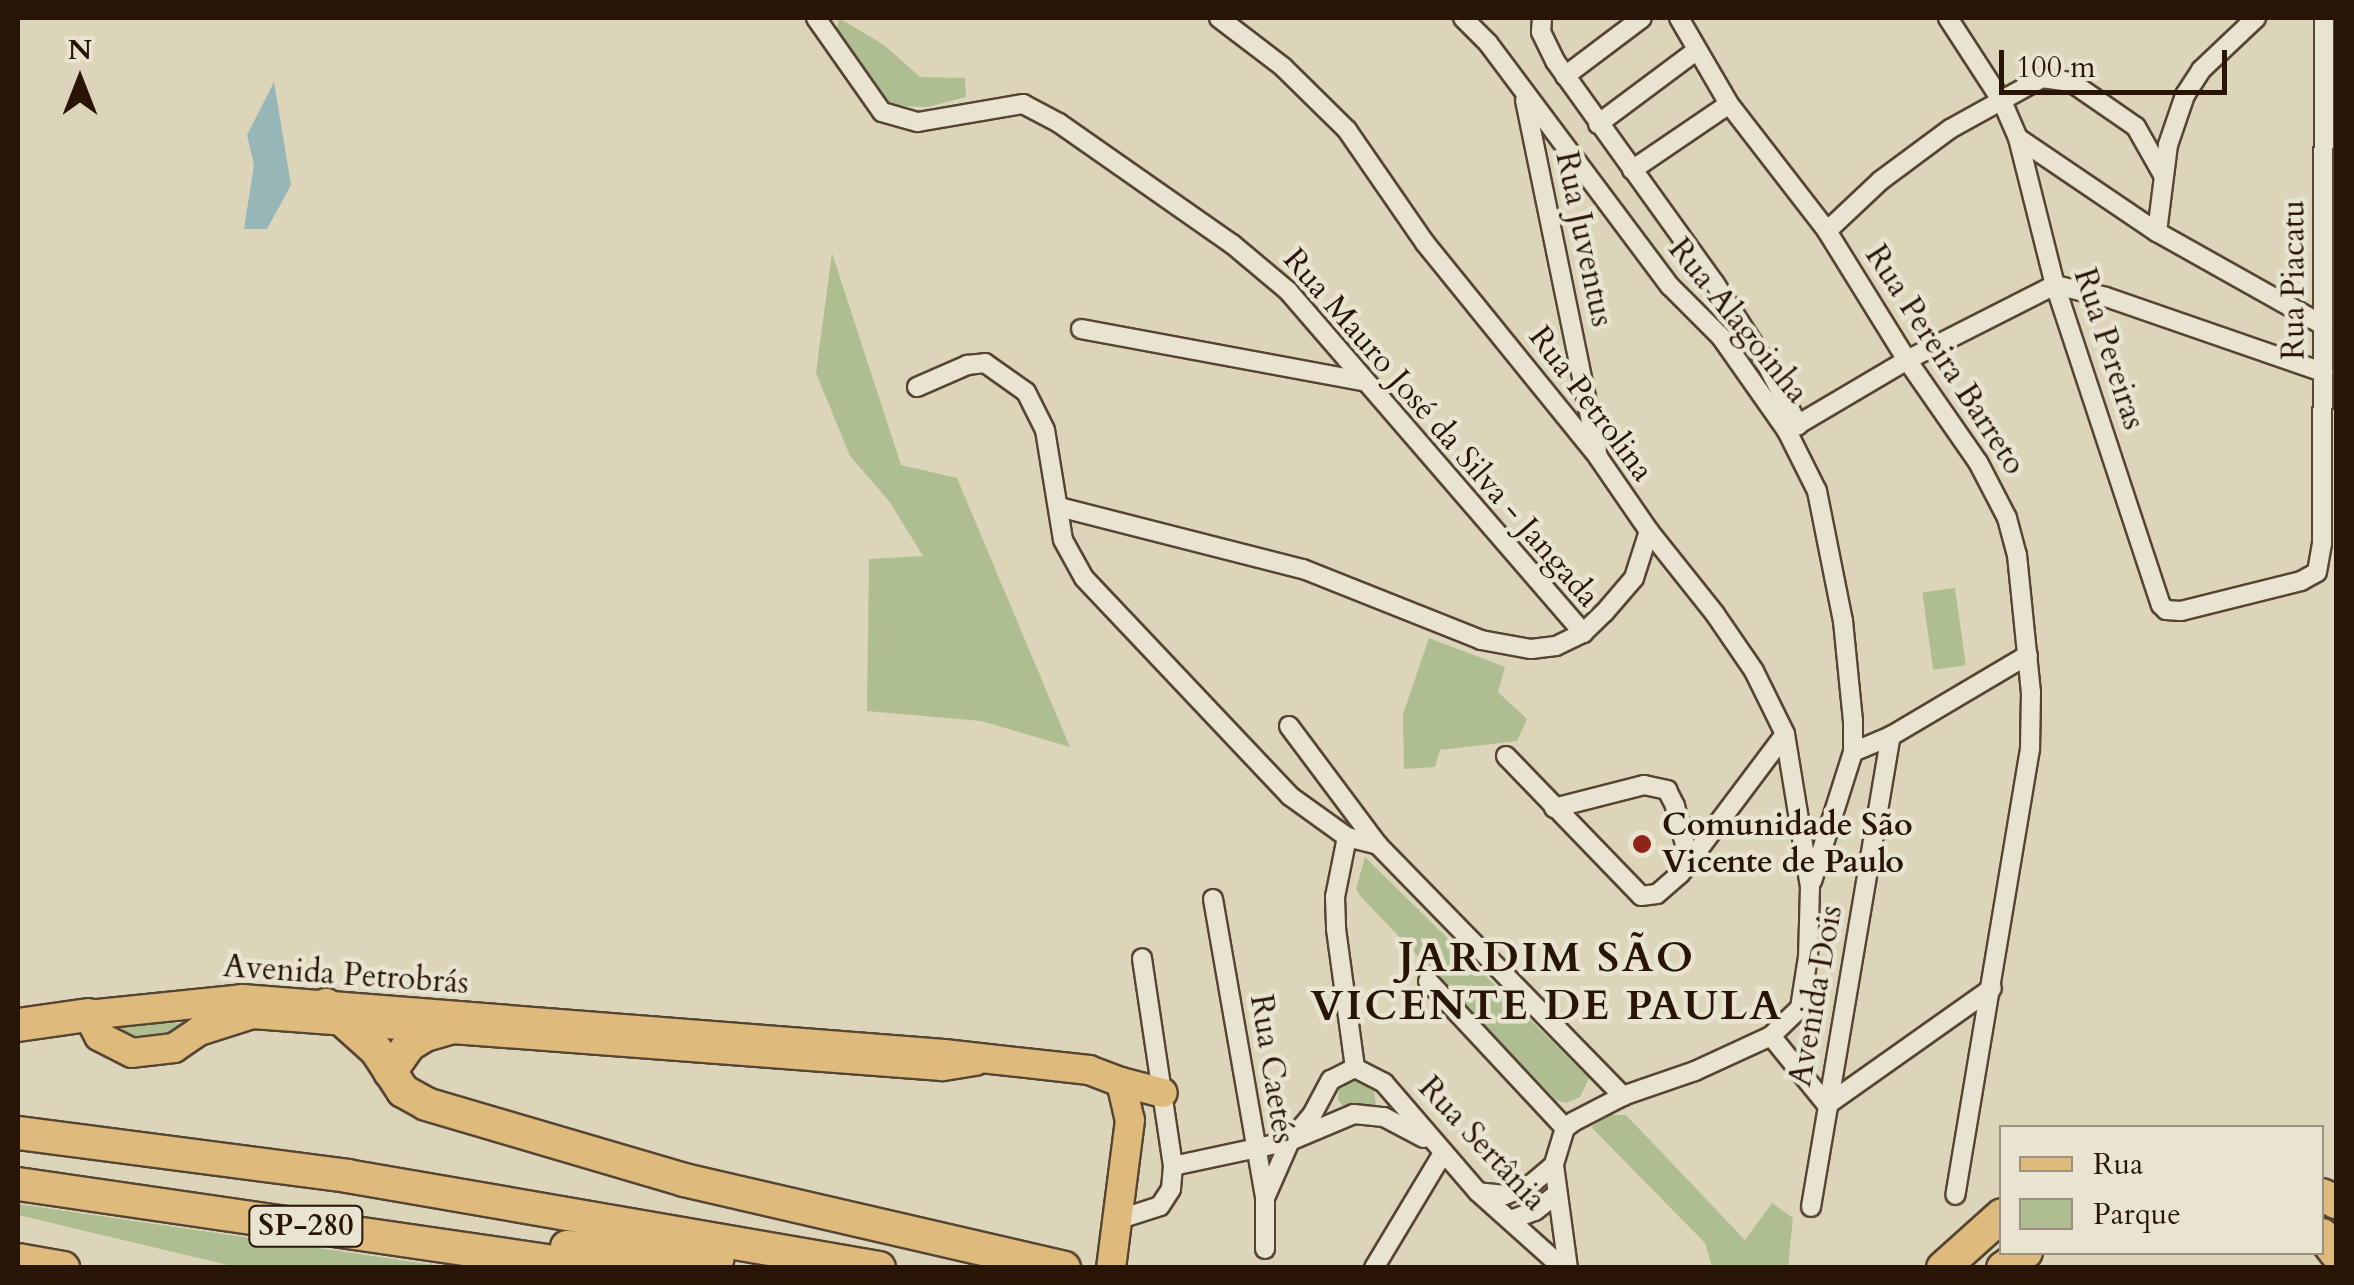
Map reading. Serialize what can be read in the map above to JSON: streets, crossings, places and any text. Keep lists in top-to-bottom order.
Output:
{
  "streets": {
    "highway": ["SP-280"],
    "main road": ["Avenida Petrobrás"],
    "street": [
      "Rua Juventus",
      "Rua Piacatu",
      "Rua Alagoinha",
      "Rua Pereiras",
      "Rua Pereira Barreto",
      "Rua Petrolina",
      "Rua Mauro José da Silva - Jangada",
      "Avenida Dois",
      "Rua Caetés",
      "Rua Sertânia"
    ]
  },
  "crossings": [
    ["Rua Juventus", "Rua Alagoinha"],
    ["Rua Juventus", "Rua Petrolina"],
    ["Rua Piacatu", "Rua Pereiras"],
    ["Rua Alagoinha", "Rua Petrolina"]
  ],
  "districts": ["JARDIM SÃO VICENTE DE PAULA"],
  "places": ["Comunidade São Vicente de Paulo"],
  "legend": ["Rua", "Parque"],
  "scale_bar": "100 m",
  "north": "top"
}
